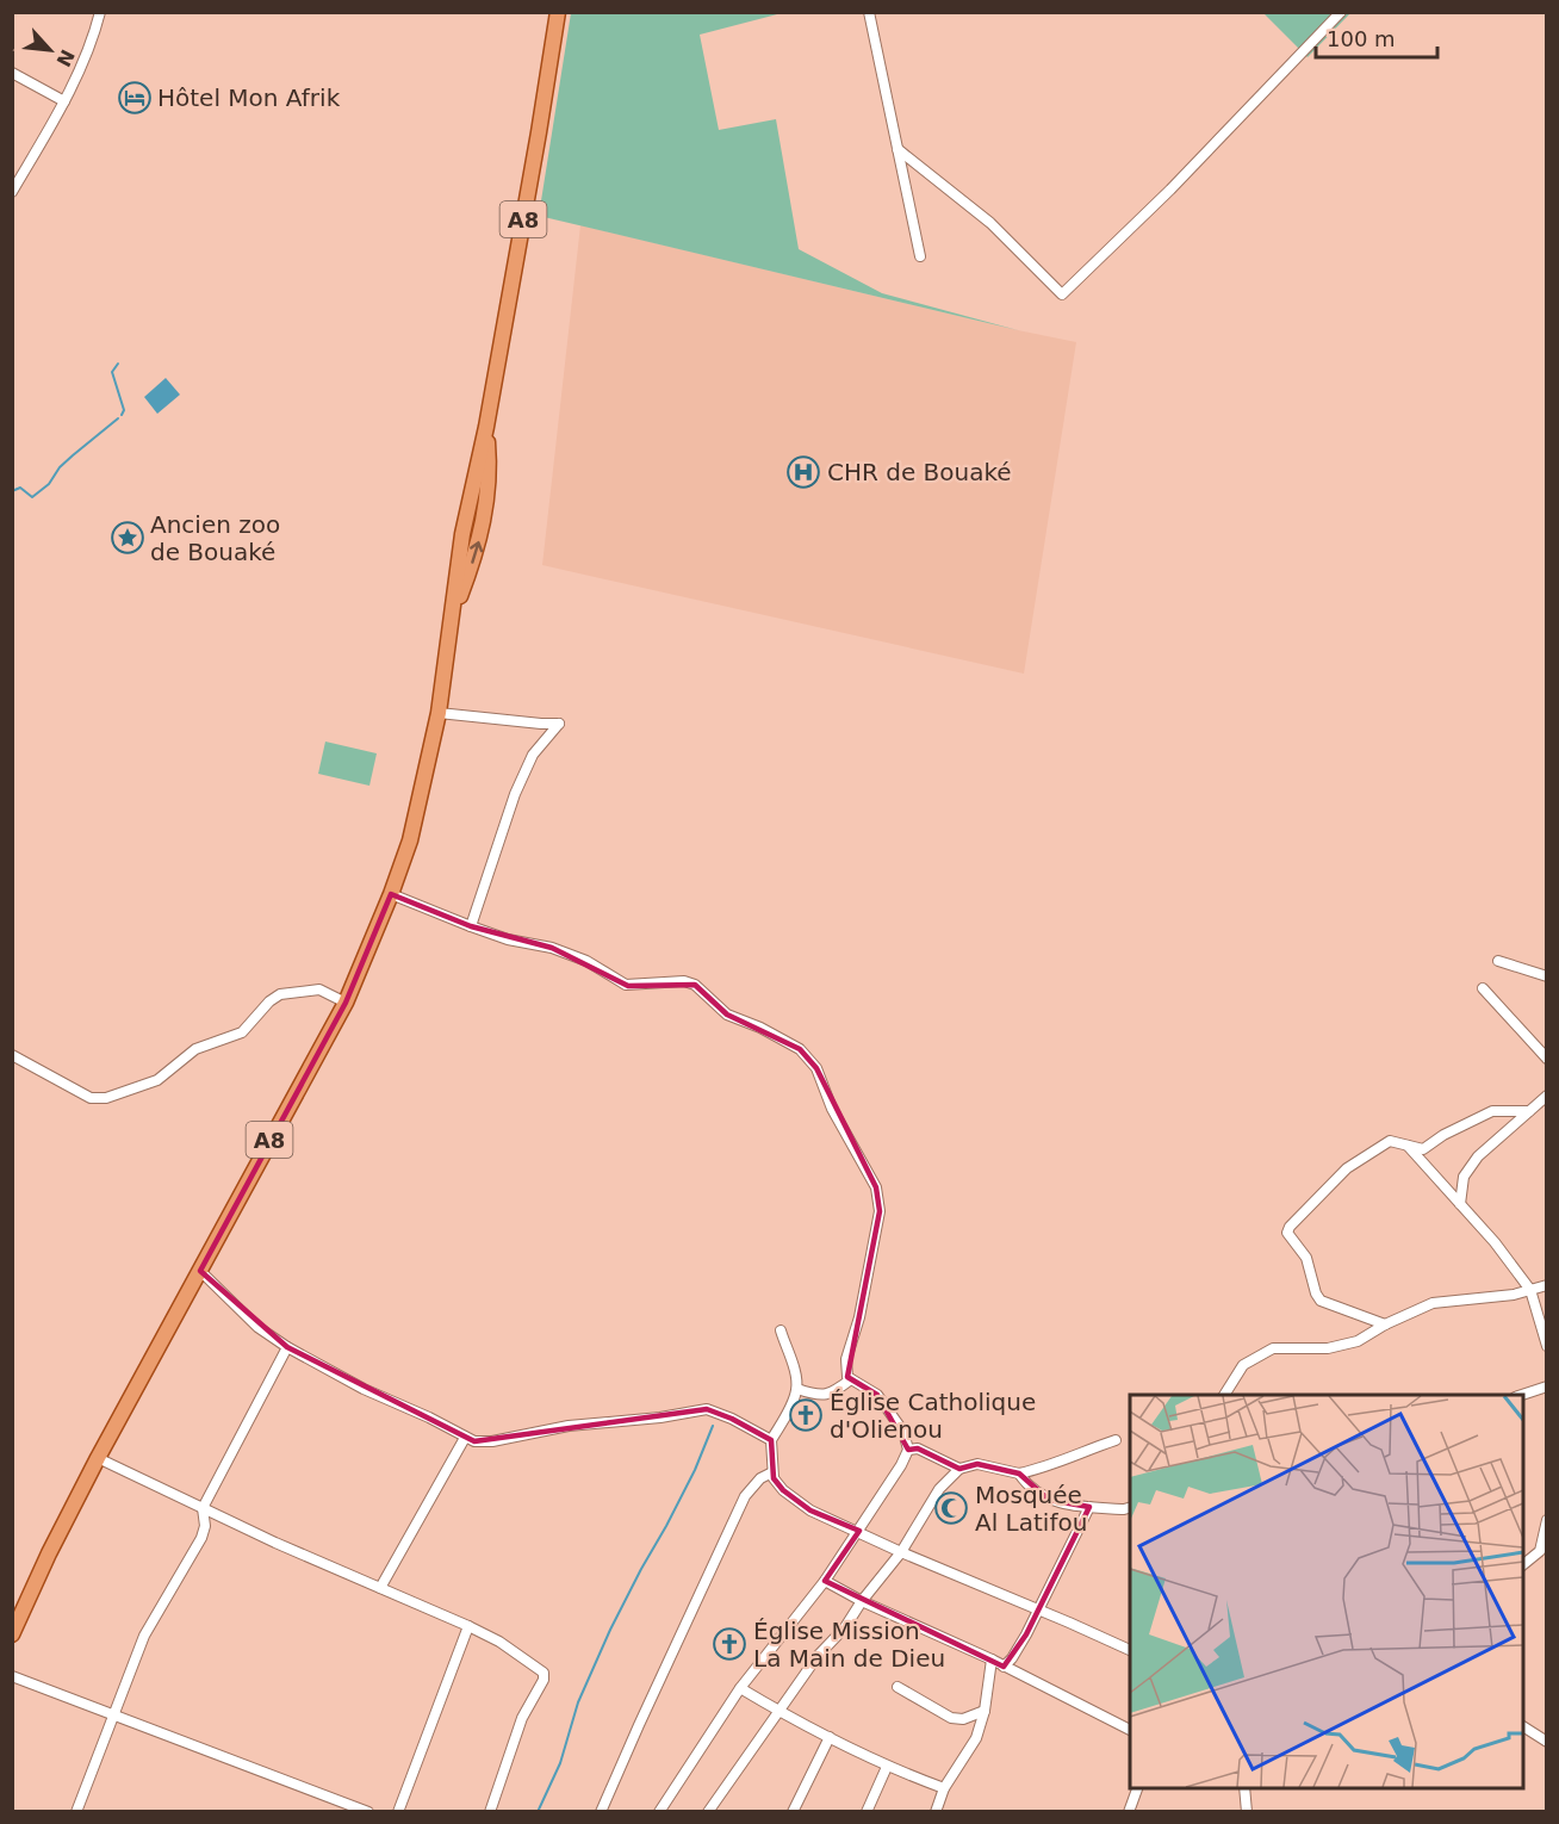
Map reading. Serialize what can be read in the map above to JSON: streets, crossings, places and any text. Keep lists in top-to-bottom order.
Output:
{
  "streets": {
    "main road": ["A8"]
  },
  "places": {
    "hotel": ["Hôtel Mon Afrik"],
    "hospital": ["CHR de Bouaké"],
    "place": ["Ancien zoo de Bouaké"],
    "church": ["Église Catholique d'Olienou", "Église Mission La Main de Dieu"],
    "mosque": ["Mosquée Al Latifou"]
  },
  "scale_bar": "100 m",
  "north": "bottom right"
}
